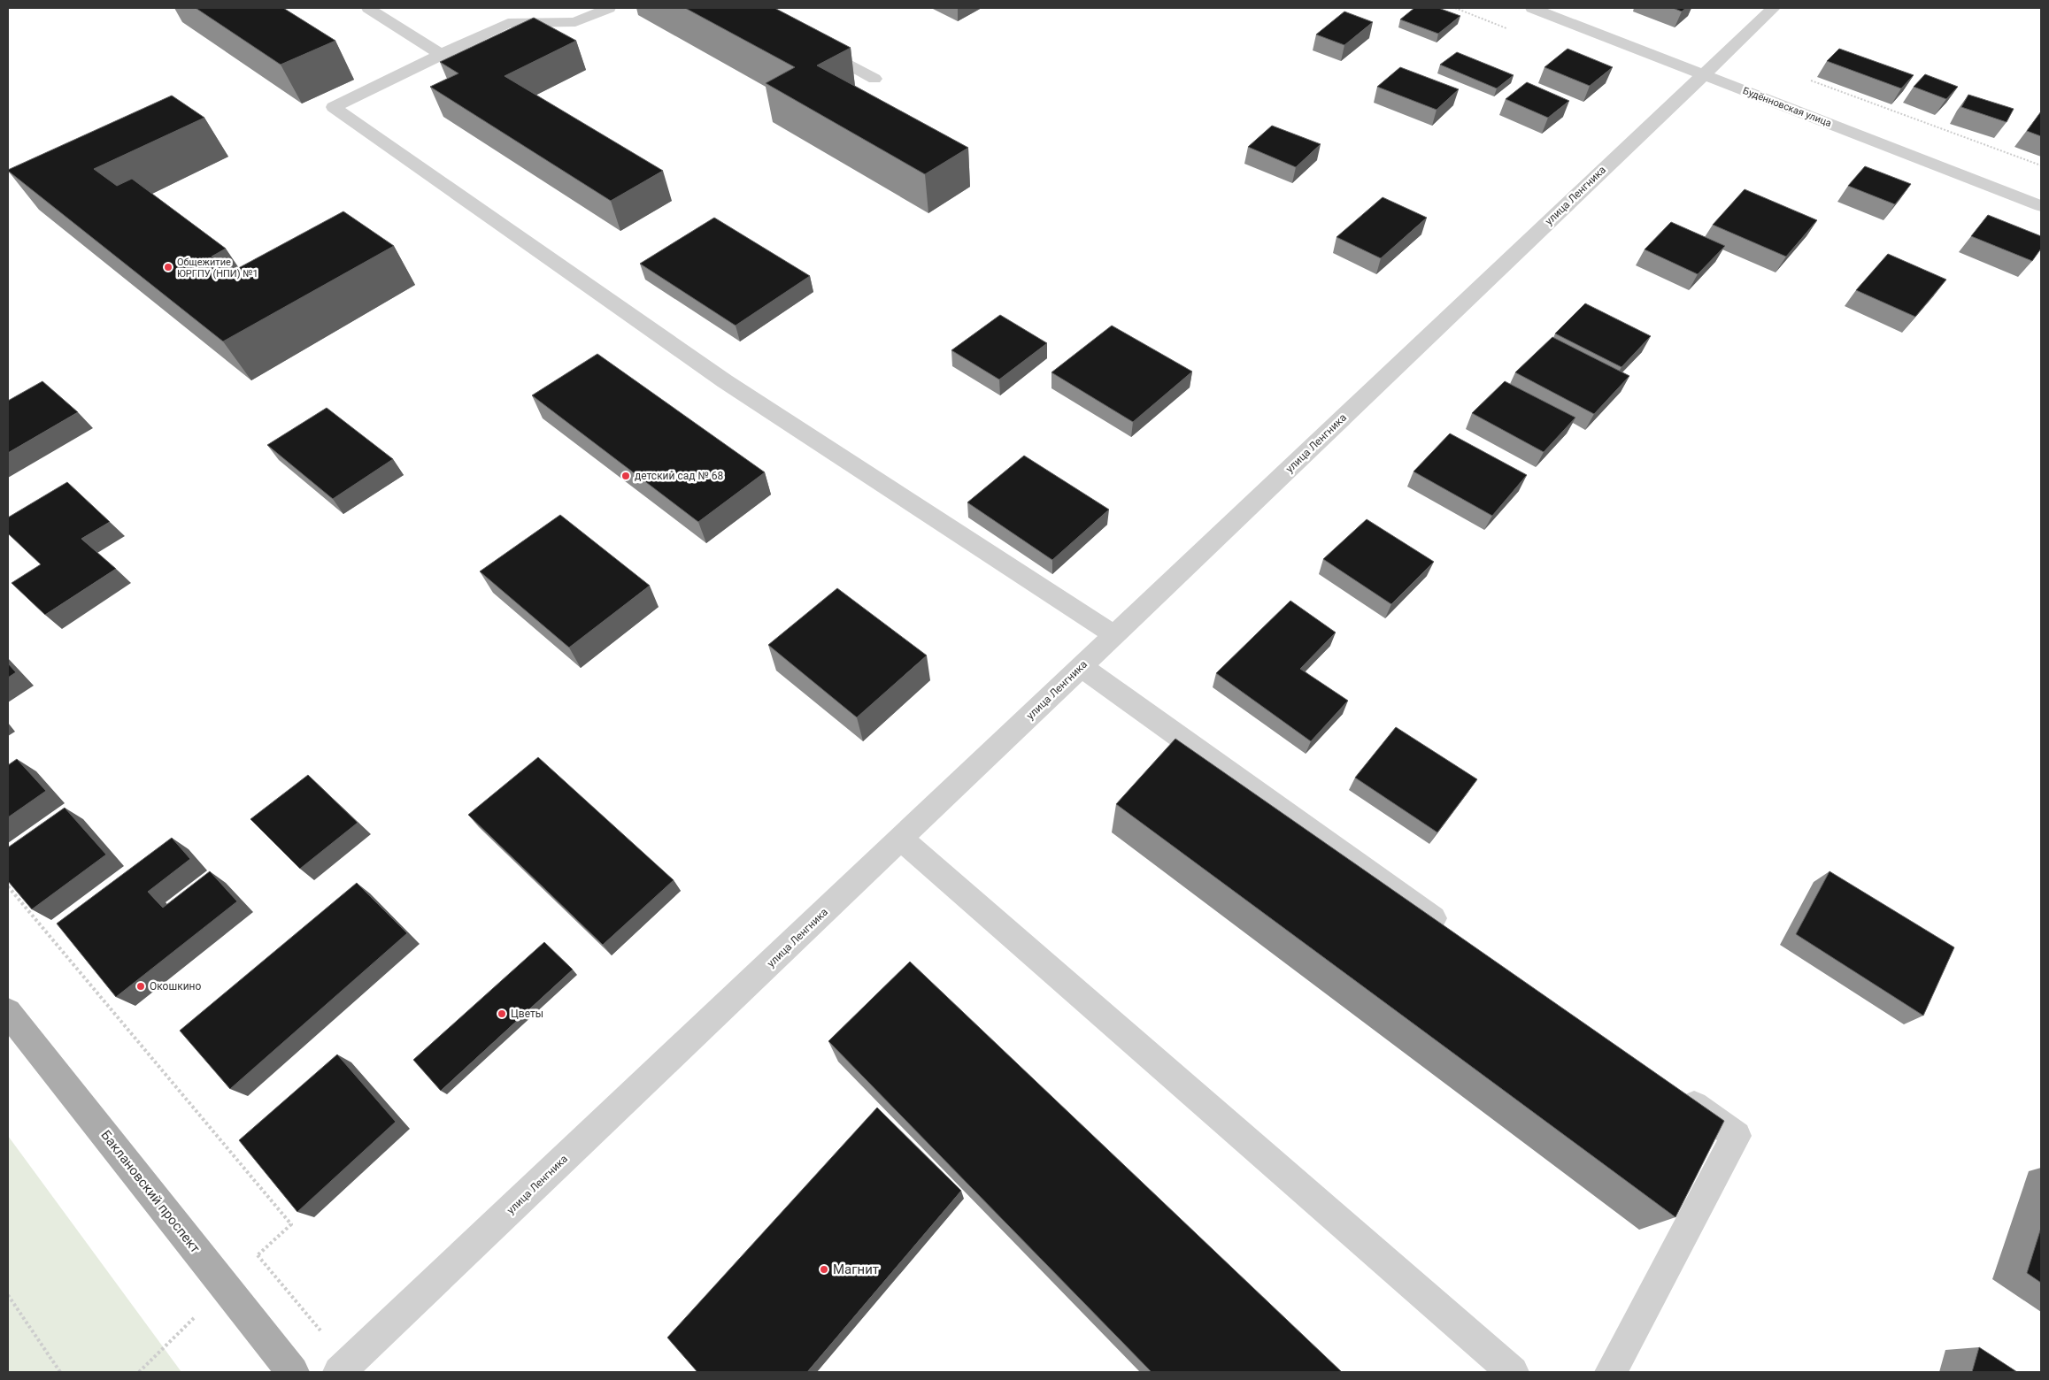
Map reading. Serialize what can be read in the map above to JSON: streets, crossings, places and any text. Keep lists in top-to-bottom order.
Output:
{
  "streets": {
    "main road": ["Баклановский проспект"],
    "street": ["Будённовская улица", "улица Ленгника"]
  },
  "crossings": [
    ["Будённовская улица", "улица Ленгника"]
  ],
  "places": [
    "Общежитие ЮРГПУ (НПИ) №1",
    "детский сад № 68",
    "Окошкино",
    "Цветы",
    "Магнит"
  ]
}
